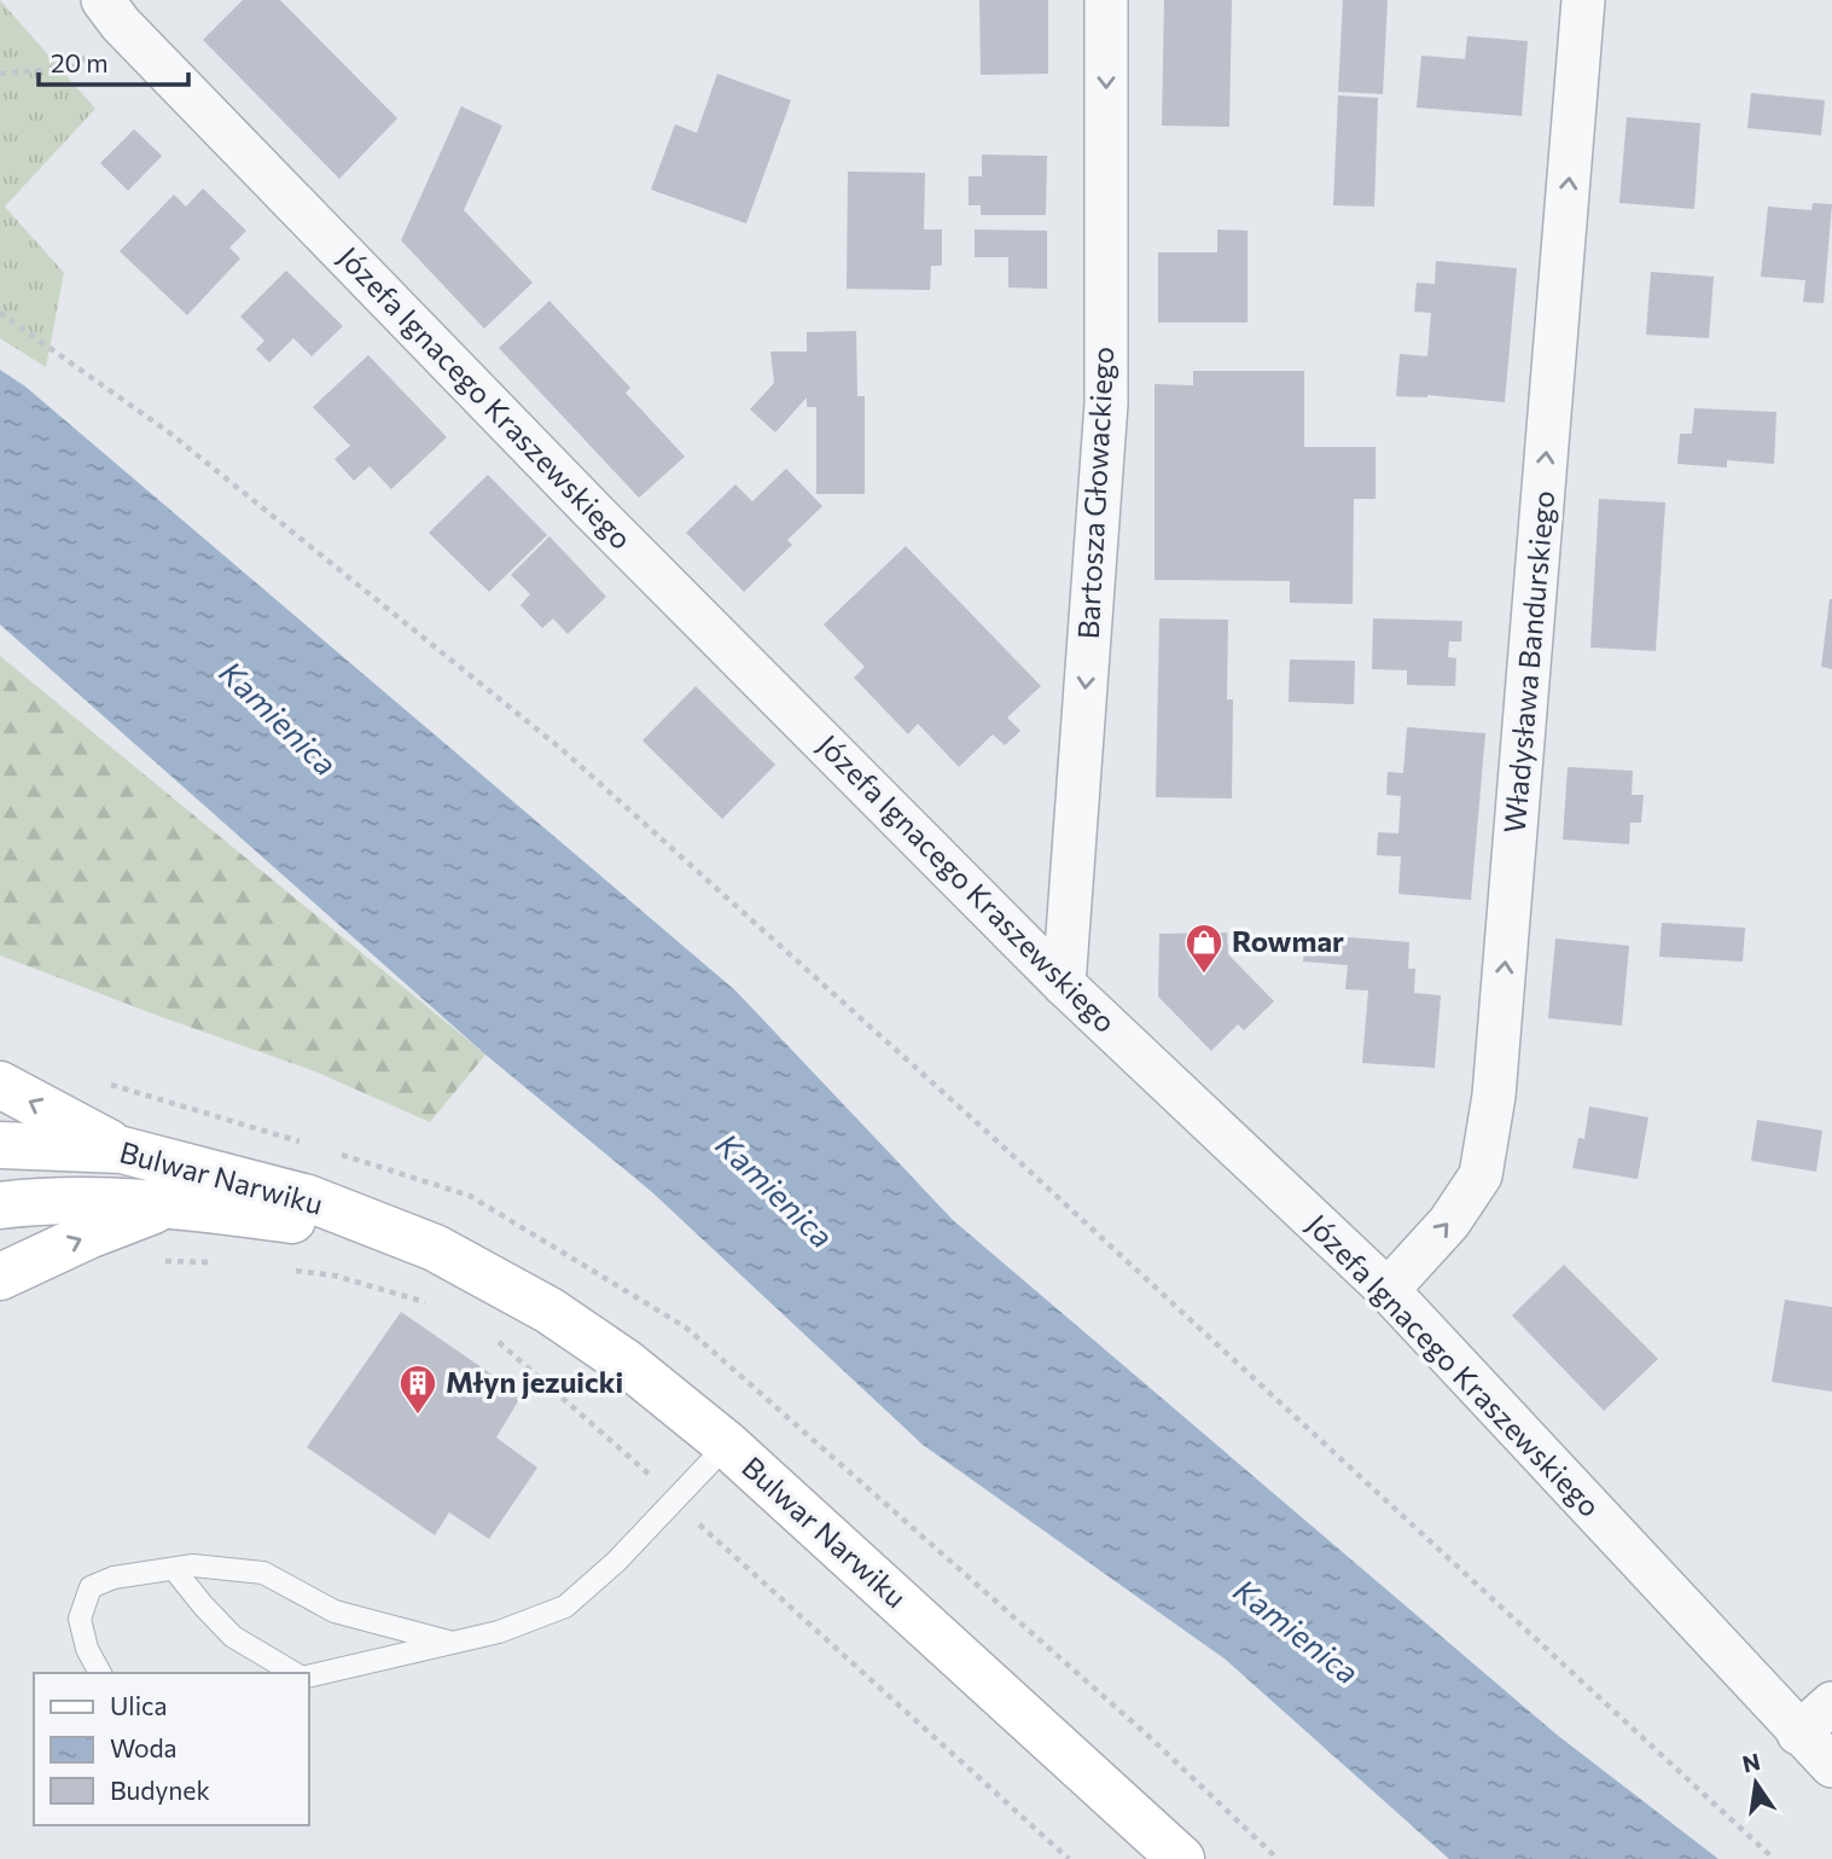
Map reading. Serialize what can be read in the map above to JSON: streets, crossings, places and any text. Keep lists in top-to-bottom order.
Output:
{
  "streets": {
    "main road": ["Bulwar Narwiku"],
    "street": ["Józefa Ignacego Kraszewskiego", "Bartosza Głowackiego", "Władysława Bandurskiego"]
  },
  "crossings": [
    ["Józefa Ignacego Kraszewskiego", "Bartosza Głowackiego"],
    ["Józefa Ignacego Kraszewskiego", "Władysława Bandurskiego"]
  ],
  "one_way": ["Bartosza Głowackiego", "Władysława Bandurskiego"],
  "water": ["Kamienica"],
  "places": {
    "shop": ["Rowmar"],
    "building": ["Młyn jezuicki"]
  },
  "legend": ["Ulica", "Woda", "Budynek"],
  "scale_bar": "20 m",
  "north": "top"
}
